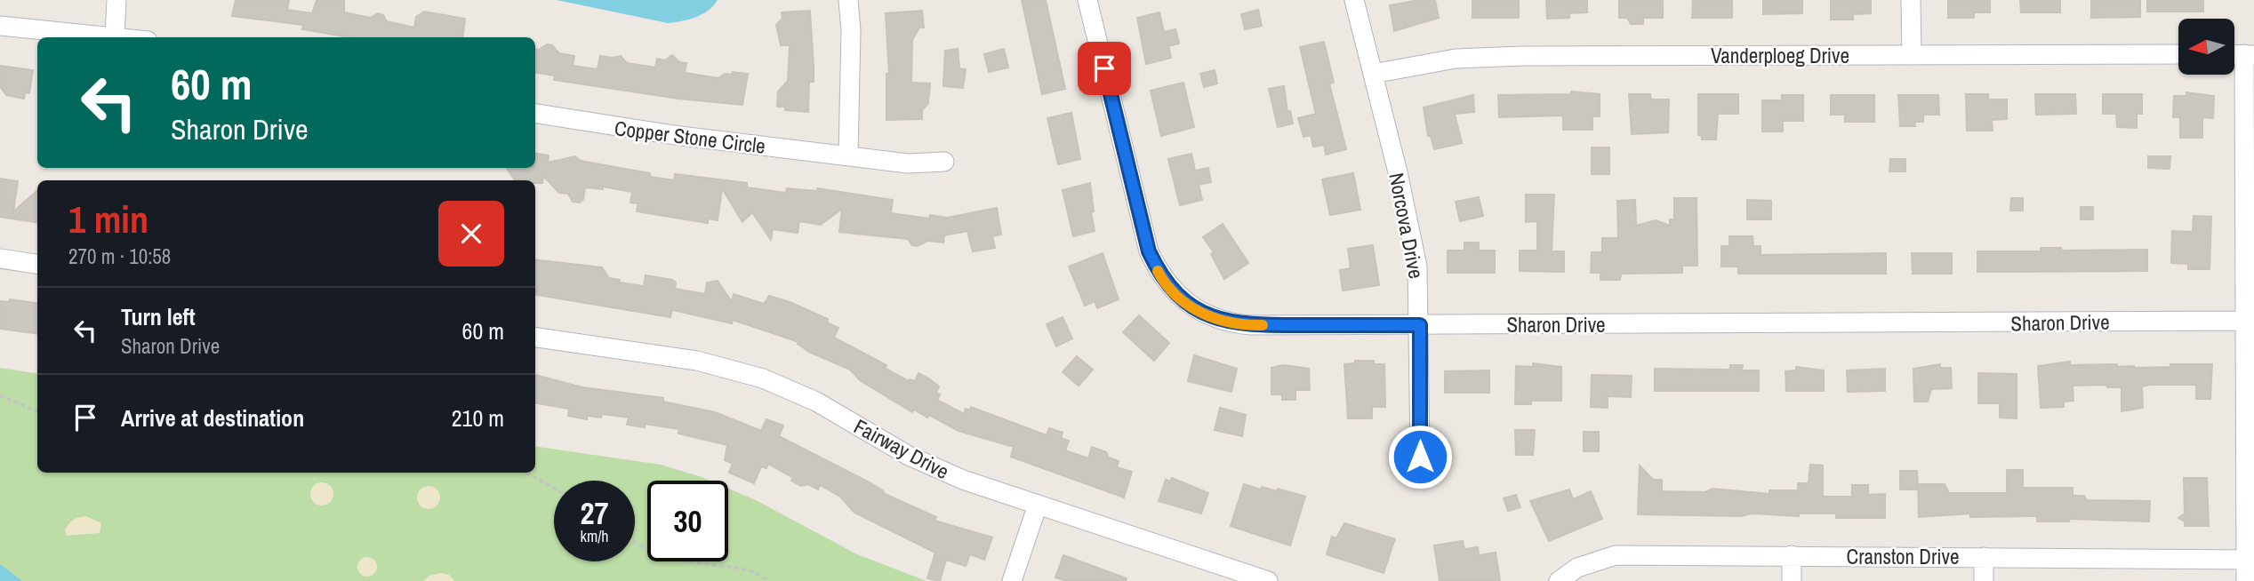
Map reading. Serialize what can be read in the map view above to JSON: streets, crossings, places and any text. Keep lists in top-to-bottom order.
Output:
{
  "streets": {
    "street": [
      "Vanderploeg Drive",
      "Copper Stone Circle",
      "Norcova Drive",
      "Sharon Drive",
      "Fairway Drive",
      "Cranston Drive"
    ]
  },
  "crossings": [
    ["Vanderploeg Drive", "Norcova Drive"],
    ["Norcova Drive", "Sharon Drive"]
  ],
  "north": "left",
  "page": {
    "turn": ["60 m", "Sharon Drive"],
    "heading": ["1 min", "270 m · 10:58"],
    "list": [
      {
        "name": "Turn left",
        "note": "Sharon Drive",
        "value": "60 m"
      },
      {
        "name": "Arrive at destination",
        "value": "210 m"
      }
    ],
    "speed": "27 km/h",
    "limit": "30"
  }
}
